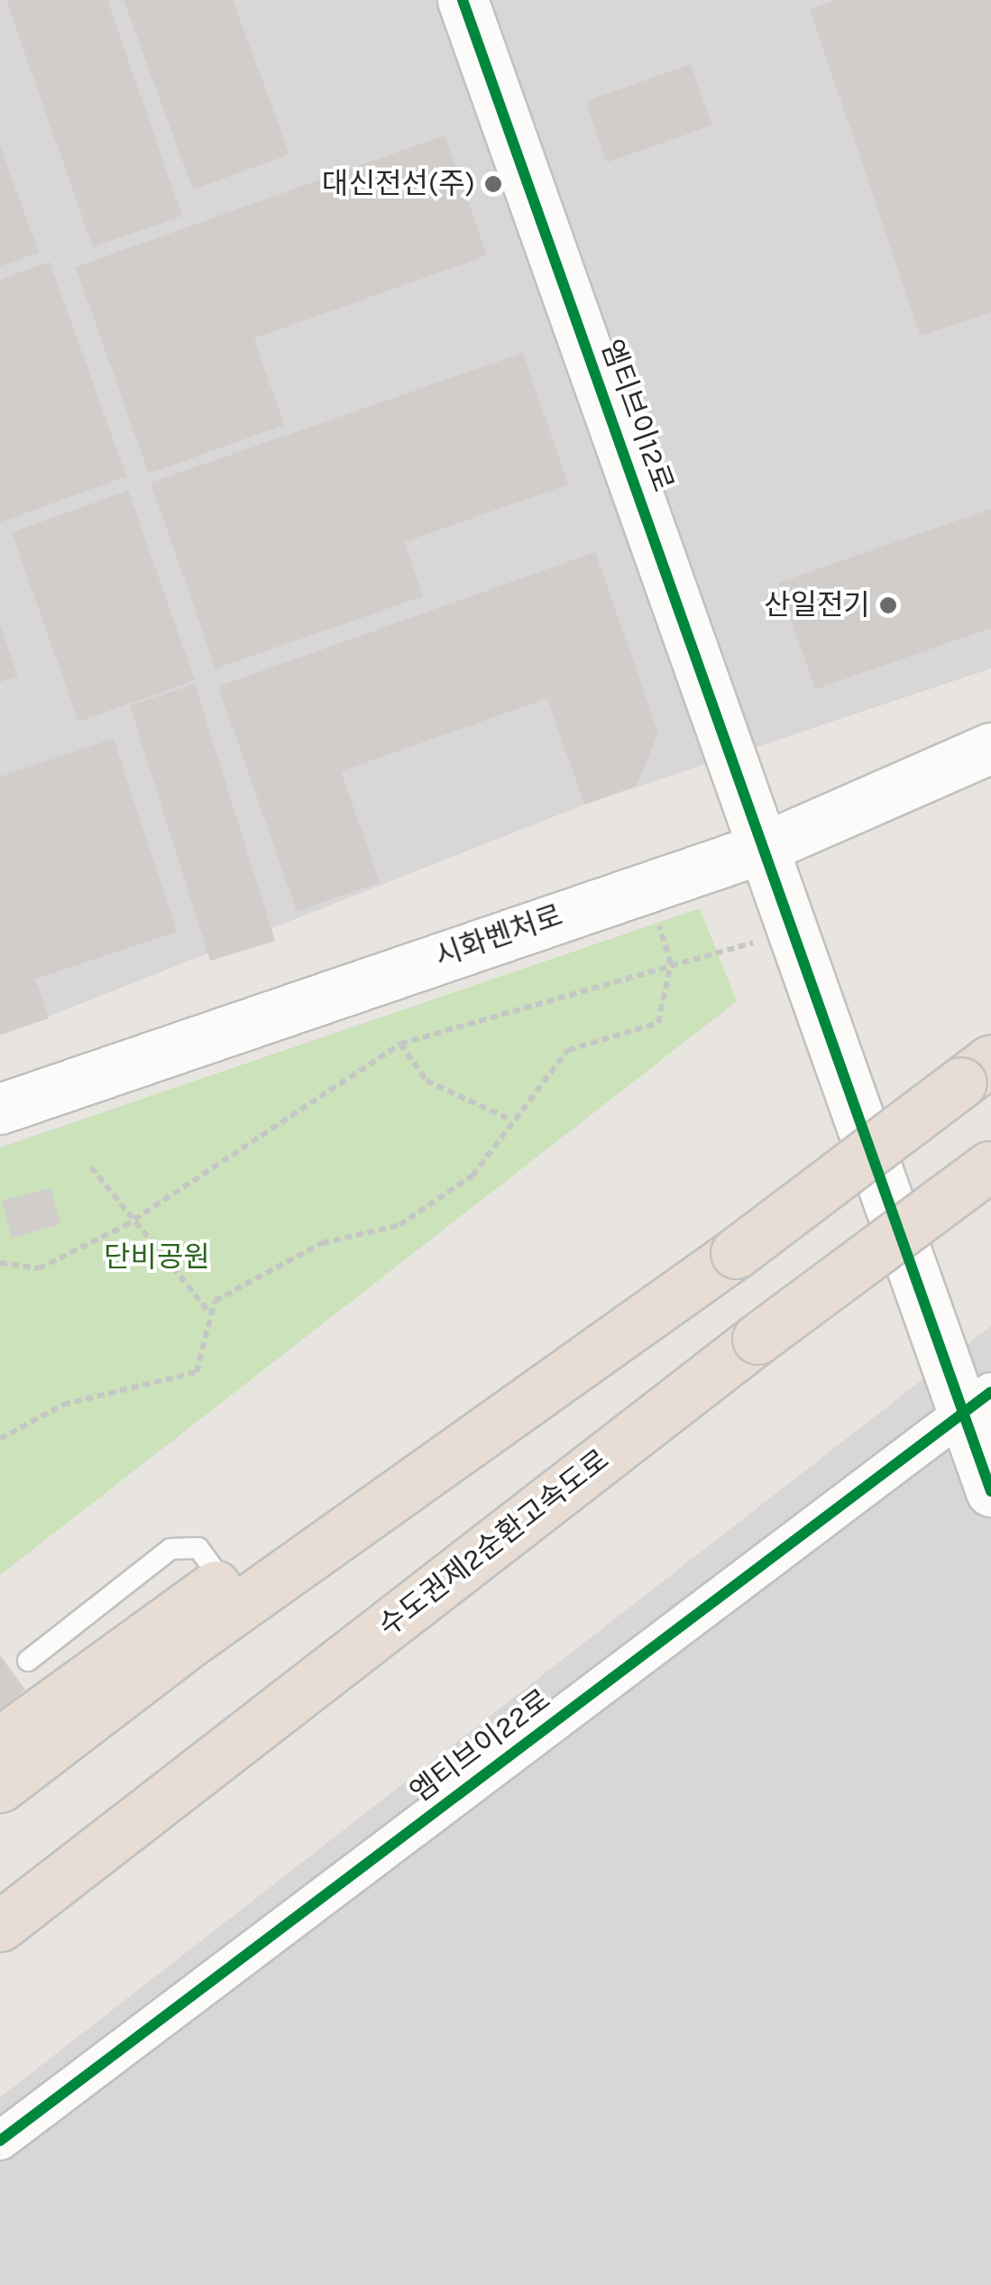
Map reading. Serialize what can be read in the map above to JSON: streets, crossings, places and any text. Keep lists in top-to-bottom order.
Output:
{
  "streets": {
    "highway": ["수도권제2순환고속도로"],
    "street": ["엠티브이12로", "시화벤처로", "엠티브이22로"]
  },
  "crossings": [
    ["엠티브이12로", "시화벤처로"],
    ["엠티브이12로", "엠티브이22로"]
  ],
  "parks": ["단비공원"],
  "places": ["대신전선(주)", "산일전기"]
}
